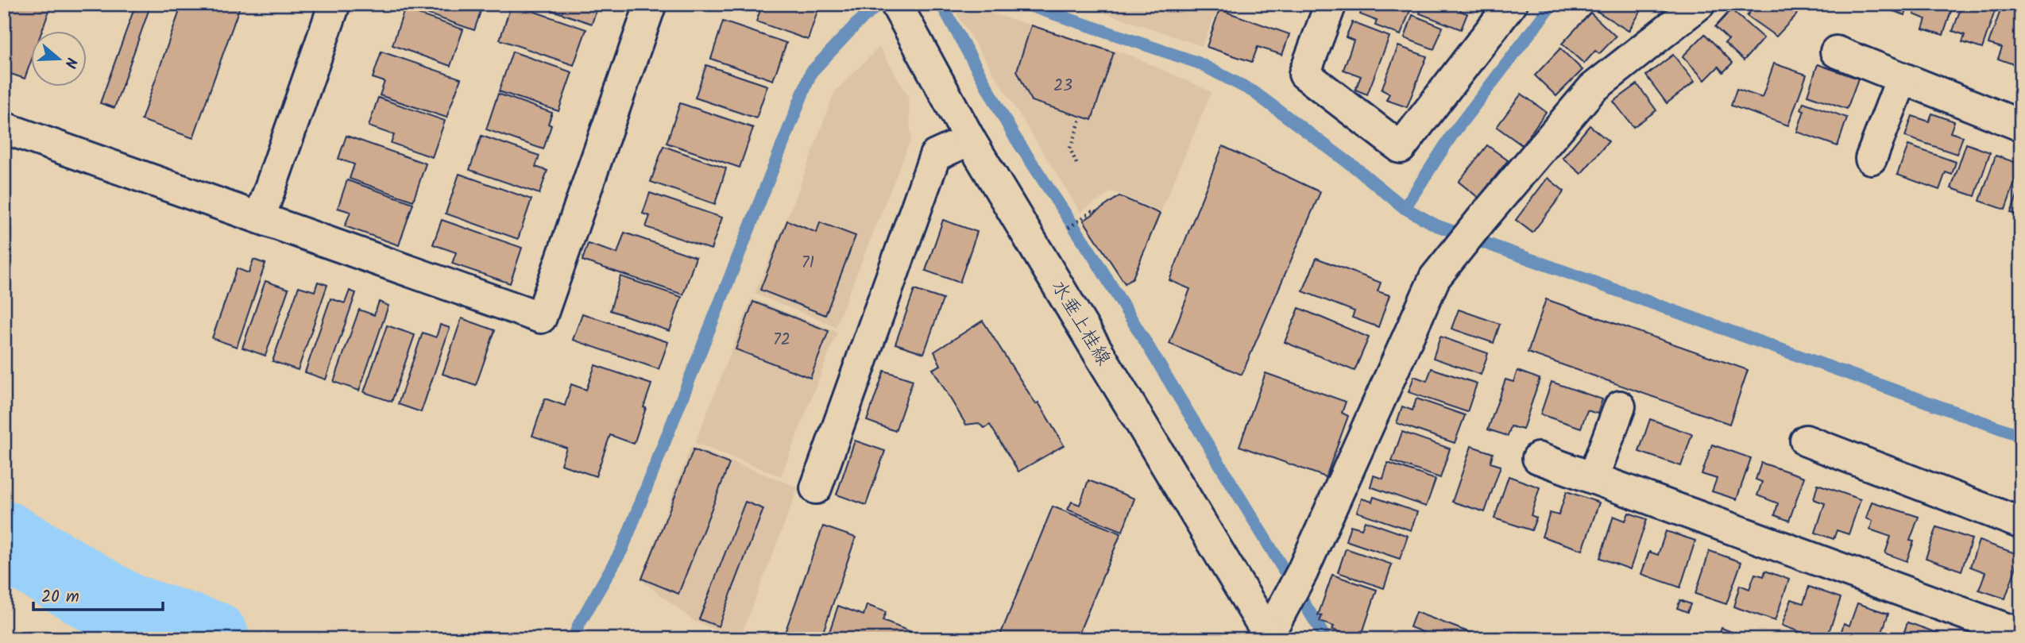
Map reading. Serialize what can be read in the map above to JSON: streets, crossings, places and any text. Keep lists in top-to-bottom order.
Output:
{
  "streets": {
    "street": ["水垂上桂線"]
  },
  "house_numbers": ["23", "71", "72"],
  "scale_bar": "20 m",
  "north": "right"
}
